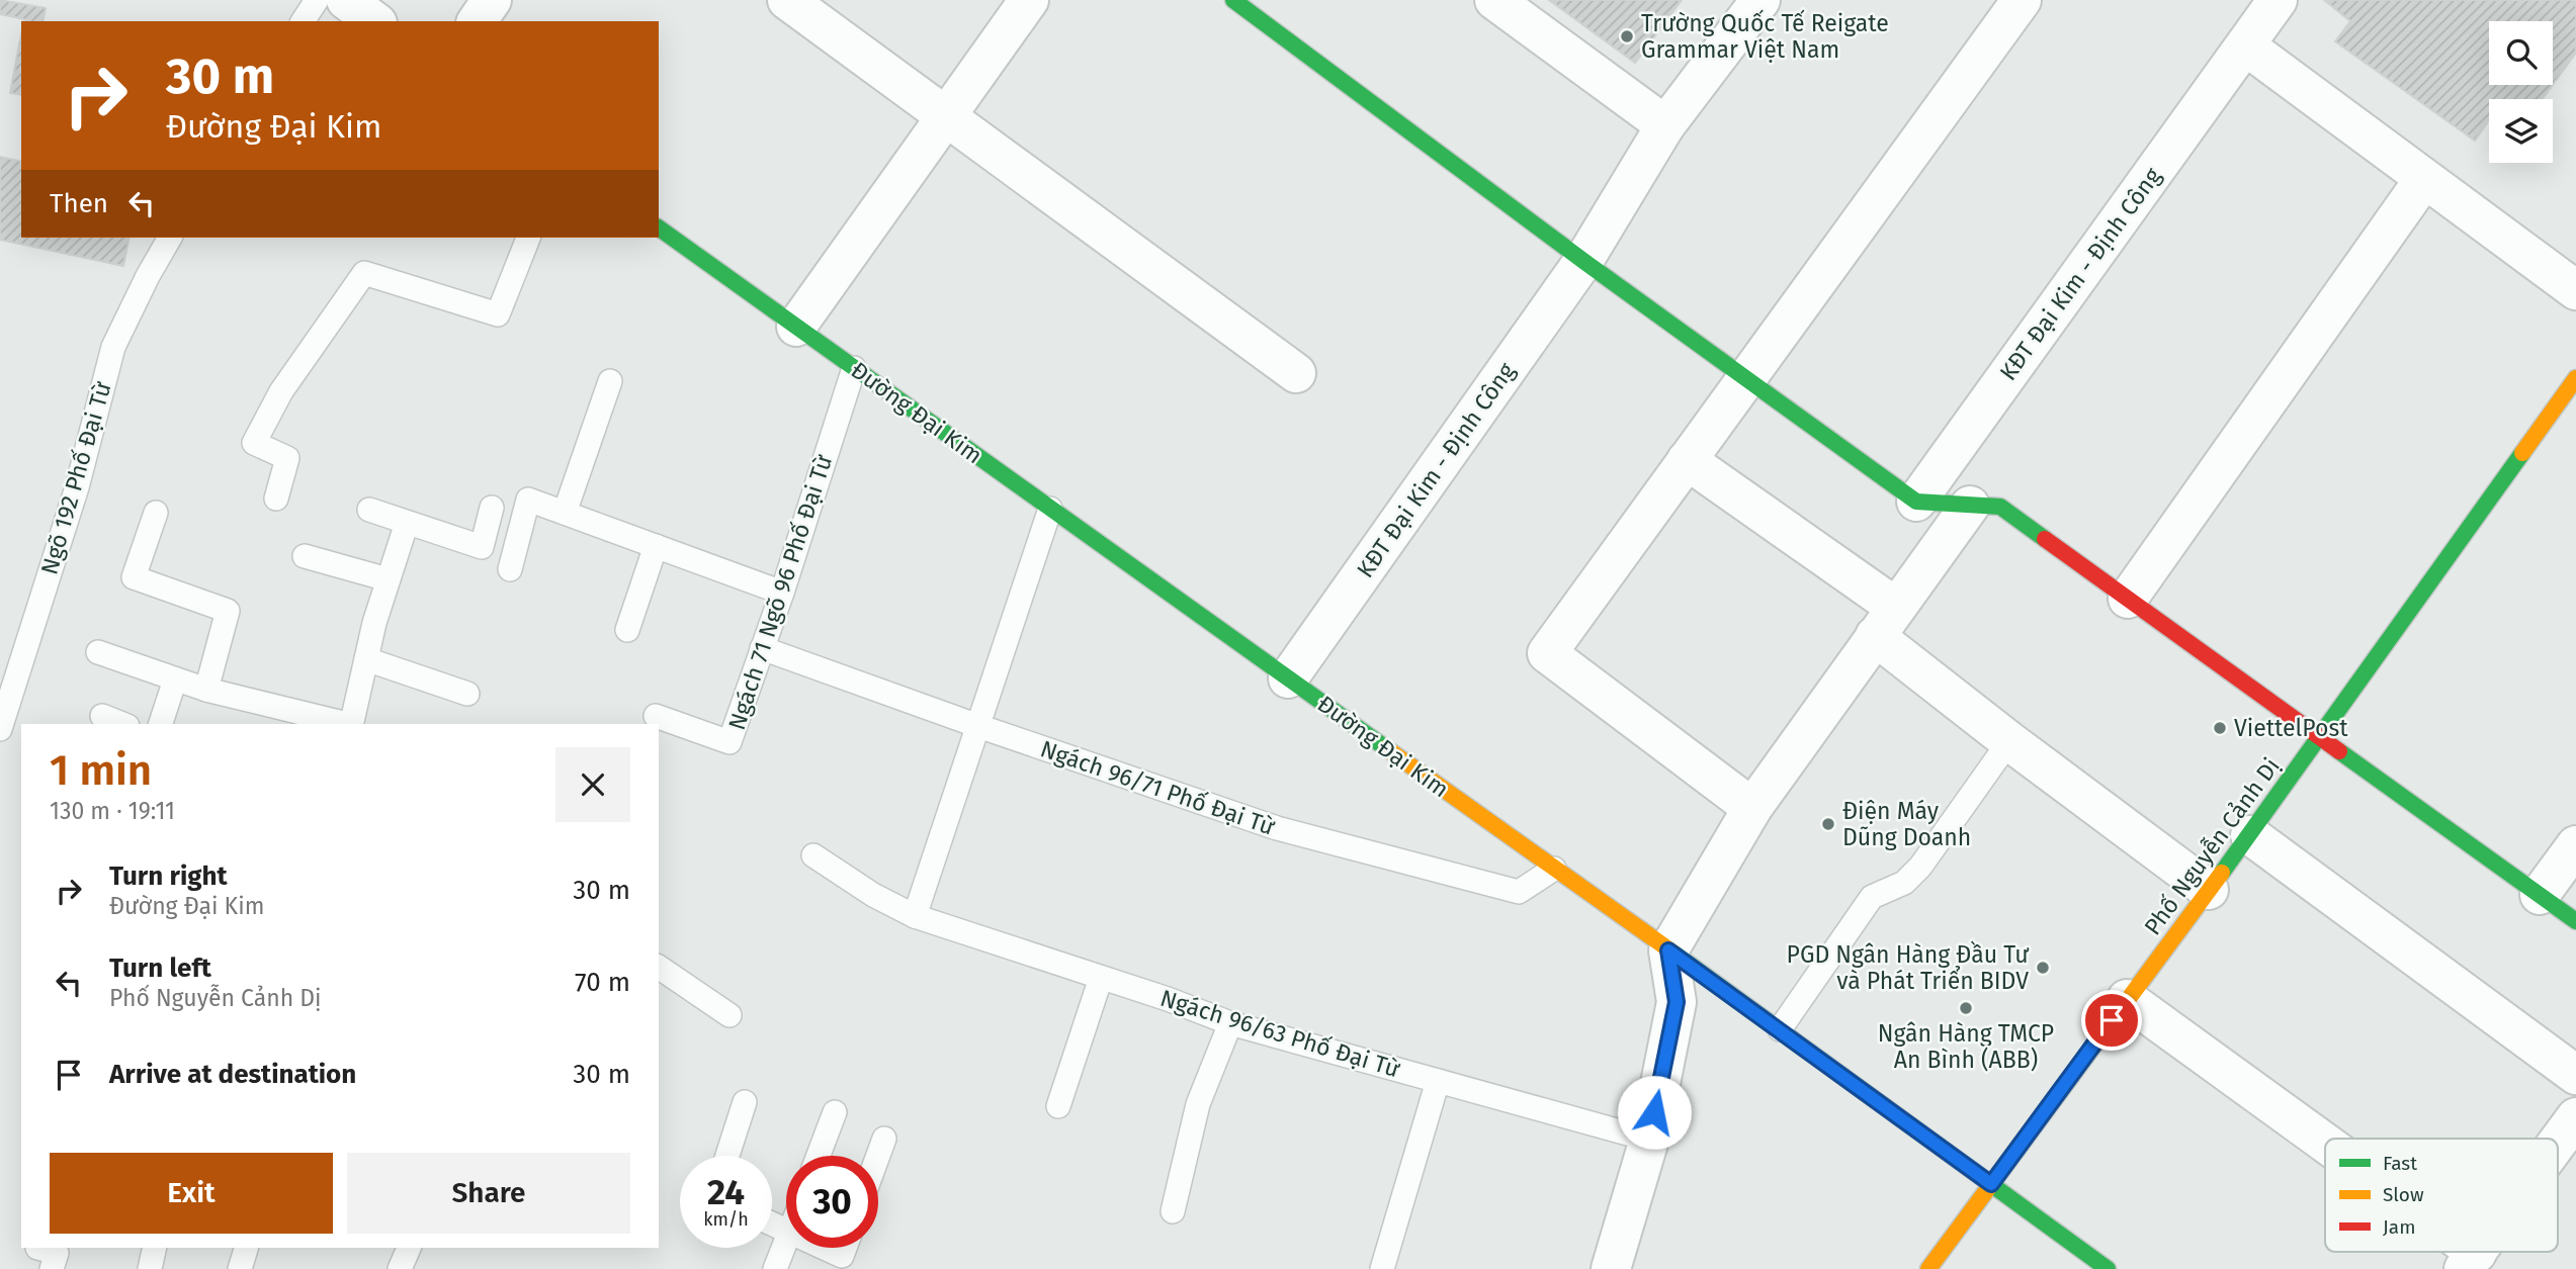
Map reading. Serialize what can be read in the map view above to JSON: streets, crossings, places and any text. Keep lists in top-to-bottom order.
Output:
{
  "streets": {
    "street": ["KĐT Đại Kim - Định Công", "Đường Đại Kim", "Phố Nguyễn Cảnh Dị"],
    "lane": [
      "Ngõ 192 Phố Đại Từ",
      "Ngách 71 Ngõ 96 Phố Đại Từ",
      "Ngách 96/71 Phố Đại Từ",
      "Ngách 96/63 Phố Đại Từ"
    ]
  },
  "crossings": [
    ["KĐT Đại Kim - Định Công", "Đường Đại Kim"],
    ["Đường Đại Kim", "Ngách 71 Ngõ 96 Phố Đại Từ"],
    ["Đường Đại Kim", "Ngách 96/71 Phố Đại Từ"],
    ["Đường Đại Kim", "Phố Nguyễn Cảnh Dị"],
    ["Ngách 71 Ngõ 96 Phố Đại Từ", "Ngách 96/71 Phố Đại Từ"]
  ],
  "places": [
    "Trường Quốc Tế Reigate Grammar Việt Nam",
    "ViettelPost",
    "Điện Máy Dũng Doanh",
    "PGD Ngân Hàng Đầu Tư và Phát Triển BIDV",
    "Ngân Hàng TMCP An Bình (ABB)"
  ],
  "legend": ["Fast", "Slow", "Jam"],
  "page": {
    "turn": ["30 m", "Đường Đại Kim"],
    "then": "Then",
    "heading": ["1 min", "130 m · 19:11"],
    "list": [
      {
        "name": "Turn right",
        "note": "Đường Đại Kim",
        "value": "30 m"
      },
      {
        "name": "Turn left",
        "note": "Phố Nguyễn Cảnh Dị",
        "value": "70 m"
      },
      {
        "name": "Arrive at destination",
        "value": "30 m"
      }
    ],
    "buttons": ["Exit", "Share"],
    "speed": "24 km/h",
    "limit": "30"
  }
}
